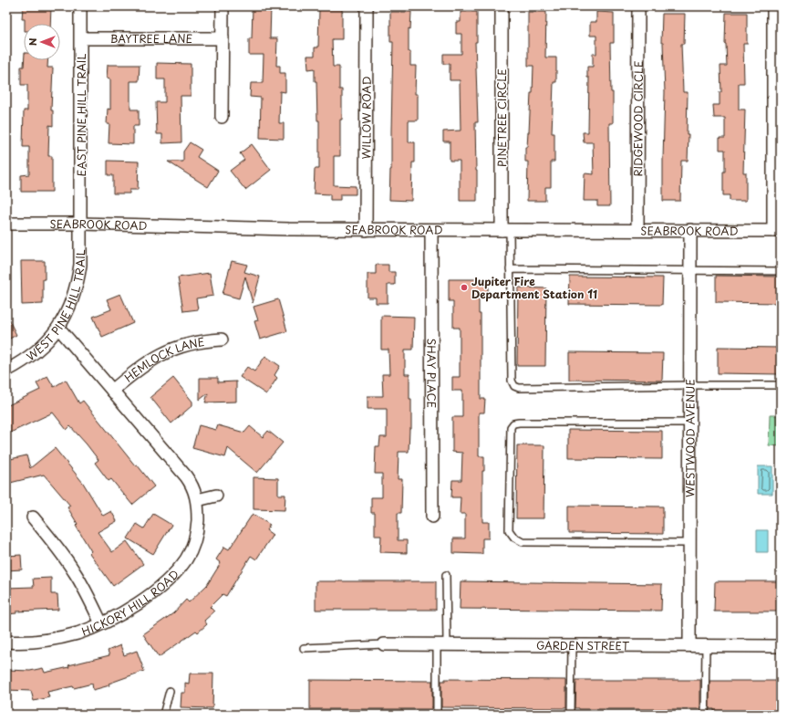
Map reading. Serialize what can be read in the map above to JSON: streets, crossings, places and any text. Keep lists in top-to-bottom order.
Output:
{
  "streets": {
    "street": [
      "BAYTREE LANE",
      "EAST PINE HILL TRAIL",
      "WILLOW ROAD",
      "PINETREE CIRCLE",
      "RIDGEWOOD CIRCLE",
      "SEABROOK ROAD",
      "WEST PINE HILL TRAIL",
      "HEMLOCK LANE",
      "SHAY PLACE",
      "WESTWOOD AVENUE",
      "HICKORY HILL ROAD",
      "GARDEN STREET"
    ]
  },
  "crossings": [
    ["BAYTREE LANE", "EAST PINE HILL TRAIL"],
    ["EAST PINE HILL TRAIL", "SEABROOK ROAD"],
    ["EAST PINE HILL TRAIL", "WEST PINE HILL TRAIL"],
    ["WILLOW ROAD", "SEABROOK ROAD"],
    ["PINETREE CIRCLE", "SEABROOK ROAD"],
    ["RIDGEWOOD CIRCLE", "SEABROOK ROAD"],
    ["SEABROOK ROAD", "WEST PINE HILL TRAIL"],
    ["SEABROOK ROAD", "SHAY PLACE"],
    ["SEABROOK ROAD", "WESTWOOD AVENUE"],
    ["WEST PINE HILL TRAIL", "HICKORY HILL ROAD"],
    ["HEMLOCK LANE", "HICKORY HILL ROAD"],
    ["WESTWOOD AVENUE", "GARDEN STREET"]
  ],
  "places": ["Jupiter Fire Department Station 11"],
  "north": "left"
}
